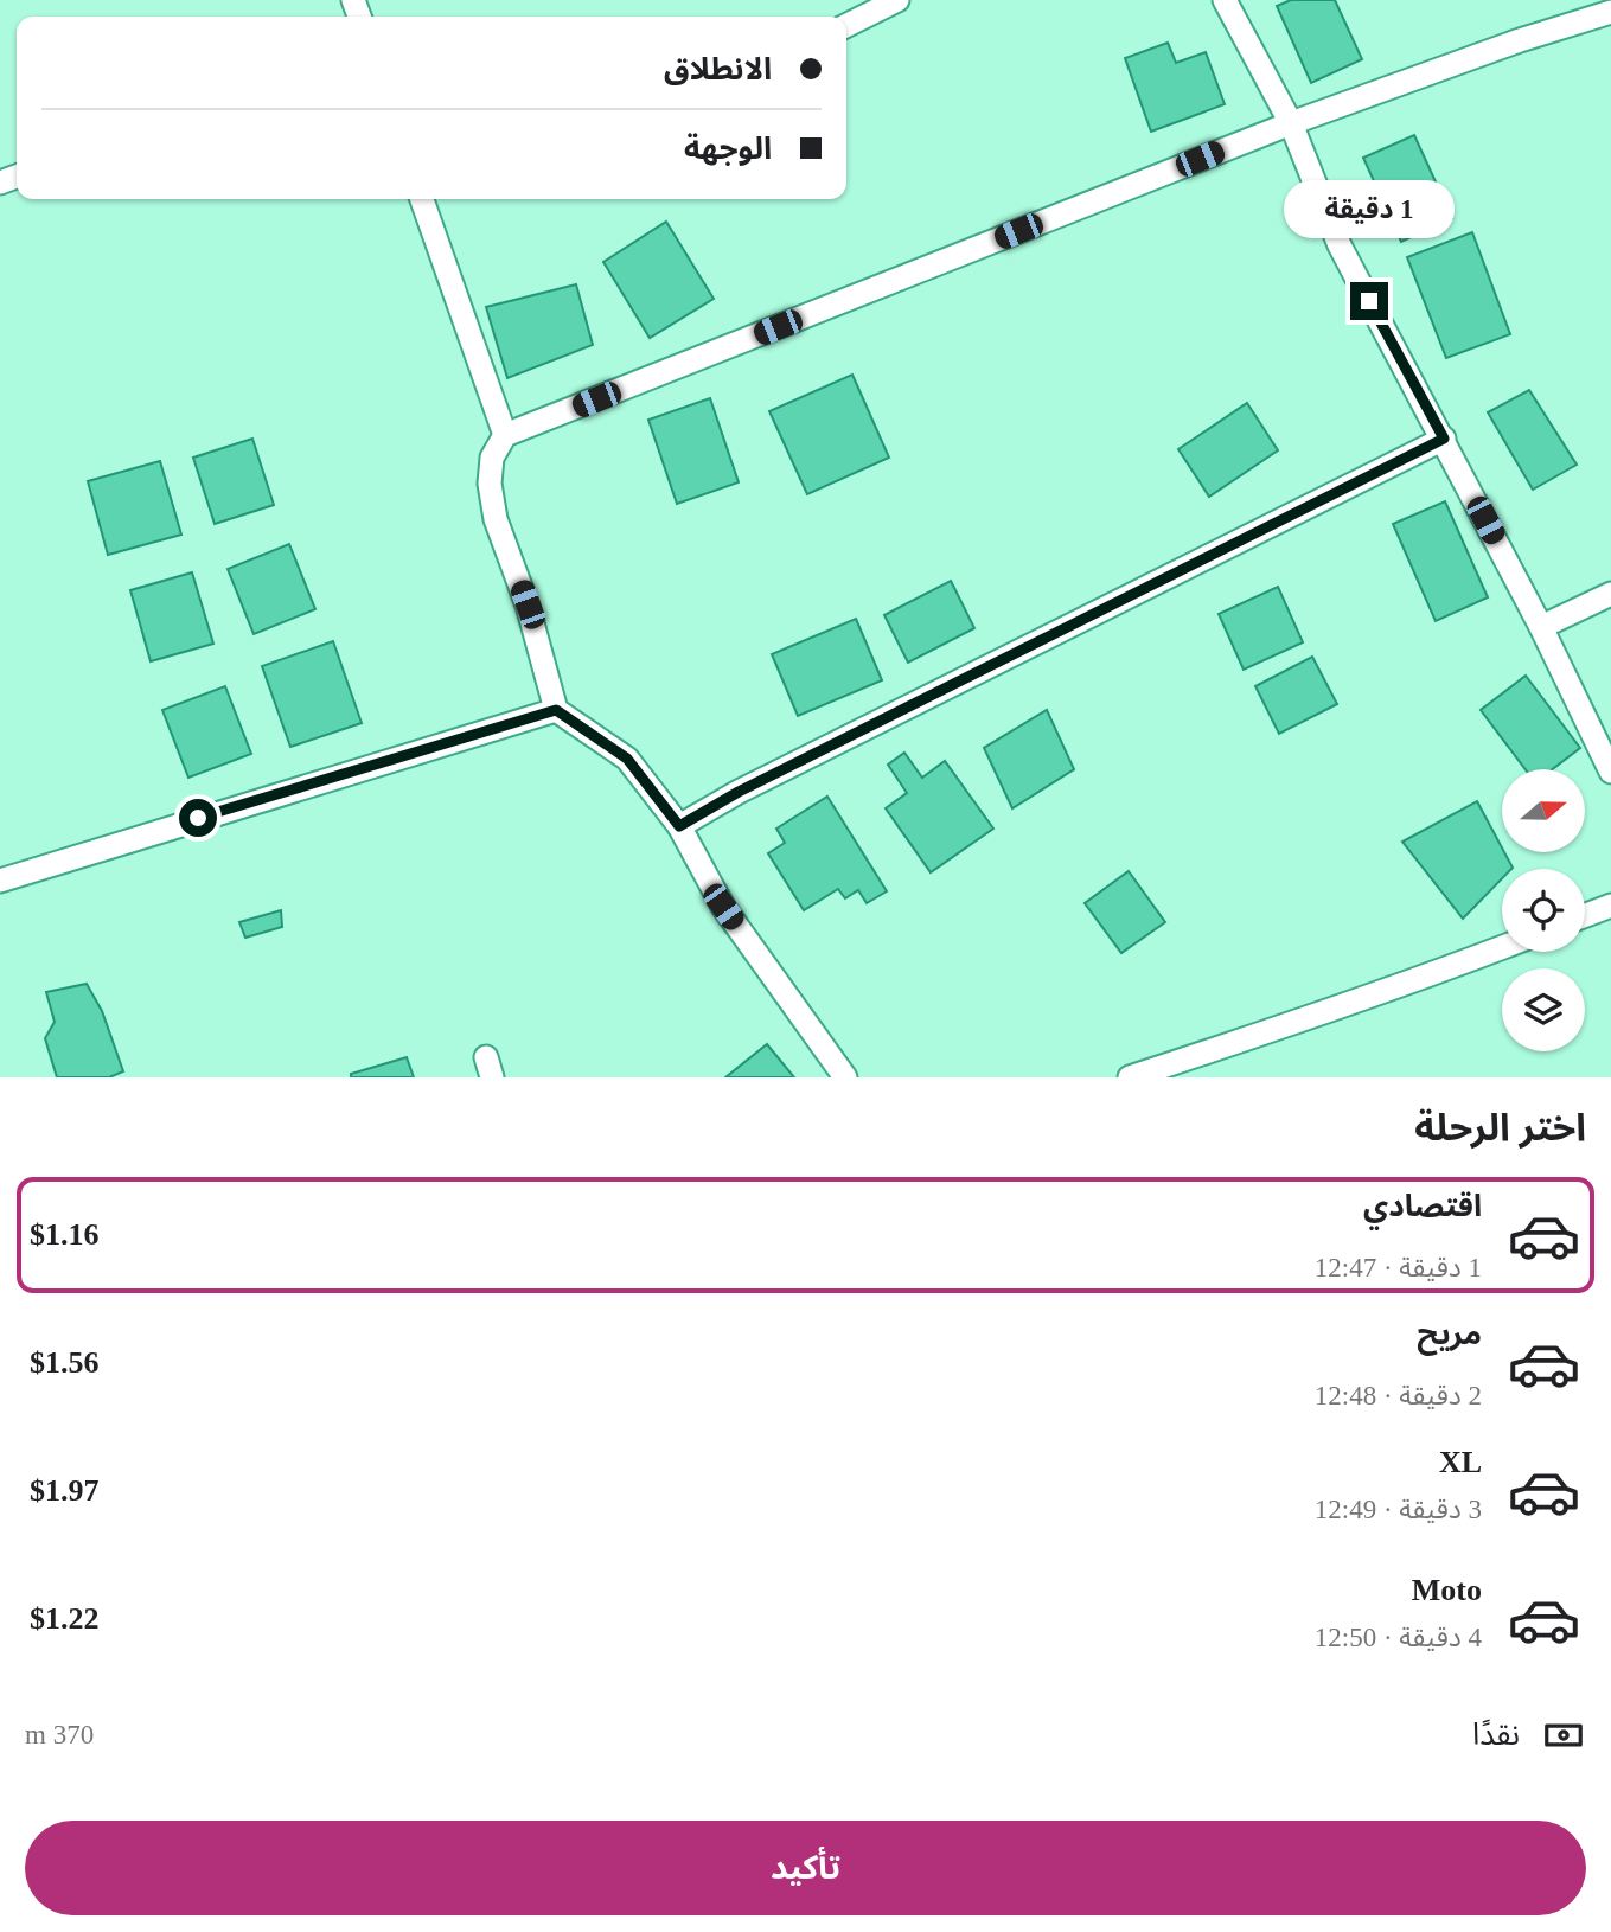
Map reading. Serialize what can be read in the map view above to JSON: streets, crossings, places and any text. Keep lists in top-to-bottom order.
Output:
{
  "north": "right",
  "page": {
    "banner": ["الانطلاق", "الوجهة"],
    "bubble": "1 دقيقة",
    "heading": "اختر الرحلة",
    "list": [
      {
        "name": "اقتصادي",
        "note": "1 دقيقة · 12:47",
        "value": "$1.16"
      },
      {
        "name": "مريح",
        "note": "2 دقيقة · 12:48",
        "value": "$1.56"
      },
      {
        "name": "XL",
        "note": "3 دقيقة · 12:49",
        "value": "$1.97"
      },
      {
        "name": "Moto",
        "note": "4 دقيقة · 12:50",
        "value": "$1.22"
      }
    ],
    "pay": ["نقدًا", "370 m"],
    "buttons": "تأكيد"
  }
}
